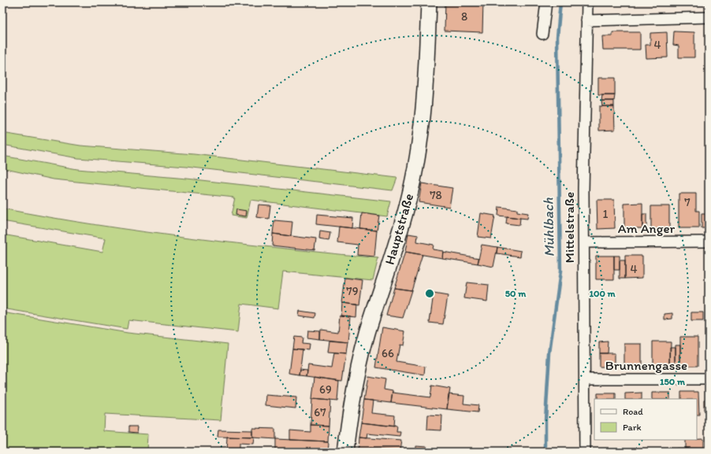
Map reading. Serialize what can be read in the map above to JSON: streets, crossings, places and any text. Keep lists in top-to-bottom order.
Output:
{
  "streets": {
    "main road": ["Hauptstraße"],
    "street": ["Mittelstraße", "Am Anger", "Brunnengasse"]
  },
  "crossings": [
    ["Mittelstraße", "Am Anger"],
    ["Mittelstraße", "Brunnengasse"]
  ],
  "water": ["Mühlbach"],
  "house_numbers": [
    "8",
    "4",
    "78",
    "7",
    "1",
    "4",
    "79",
    "66",
    "69",
    "67"
  ],
  "legend": ["Road", "Park"],
  "rings": ["50 m", "100 m", "150 m"]
}
